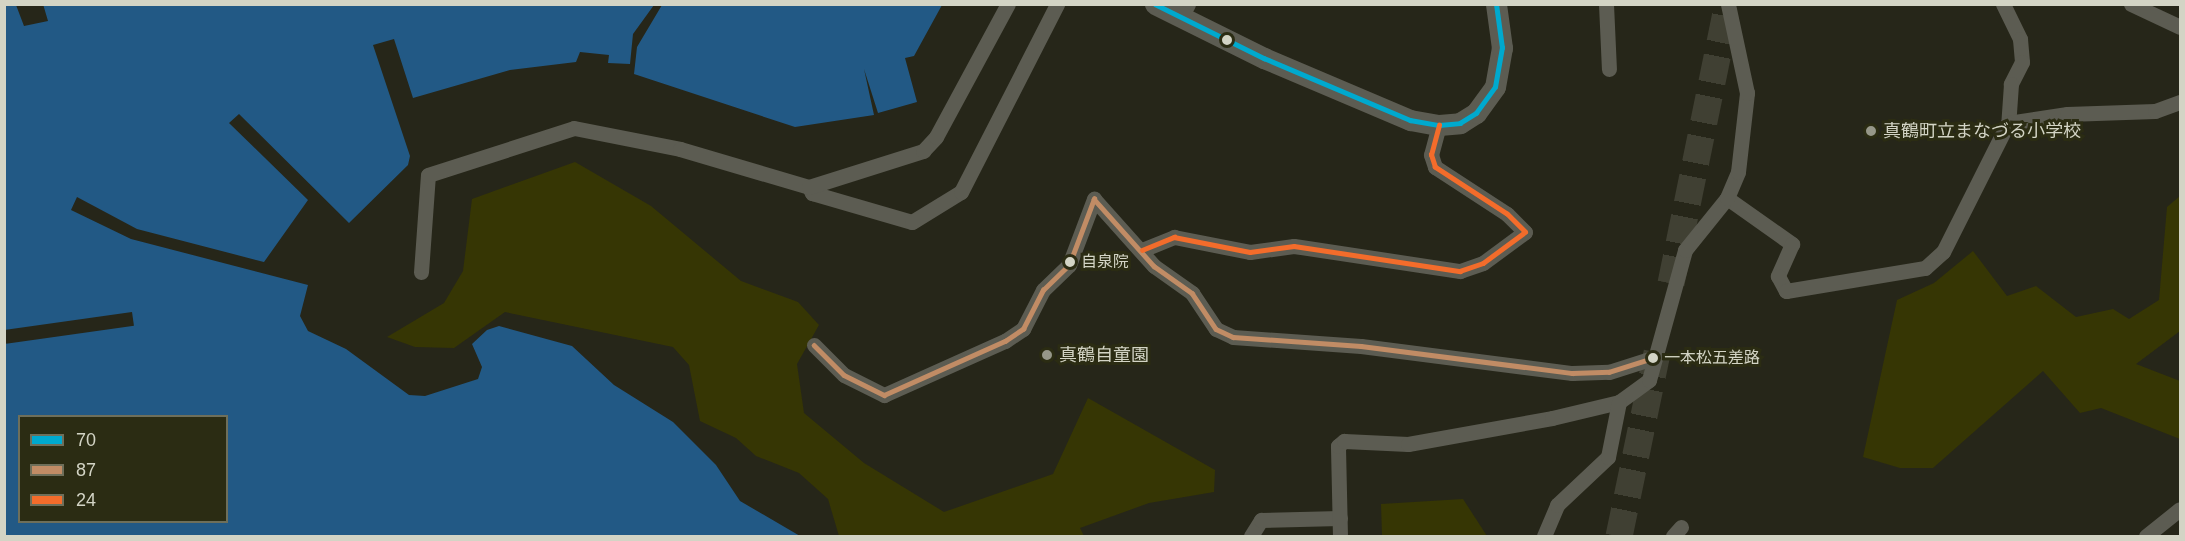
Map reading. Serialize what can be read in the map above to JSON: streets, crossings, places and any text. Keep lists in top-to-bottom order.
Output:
{
  "places": [
    "真鶴町立まなづる小学校",
    "自泉院",
    "真鶴自童園",
    "一本松五差路"
  ],
  "lines": ["transit line 70", "transit line 24", "transit line 87"],
  "legend": ["70", "87", "24"]
}
